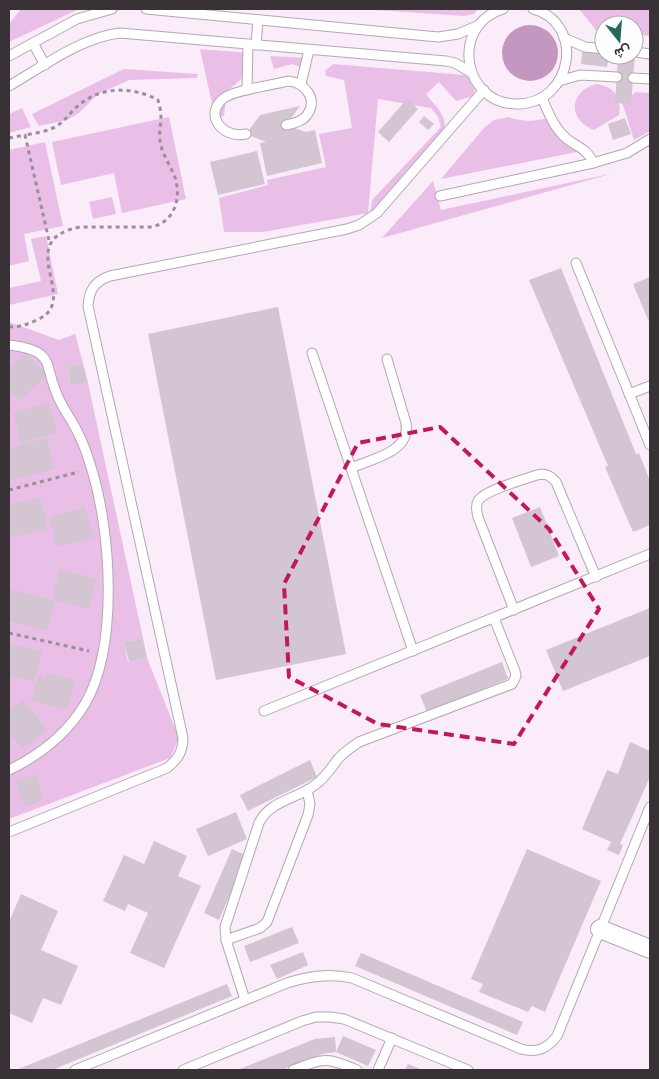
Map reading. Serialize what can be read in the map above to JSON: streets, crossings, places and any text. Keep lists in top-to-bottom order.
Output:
{
  "north": "bottom"
}
